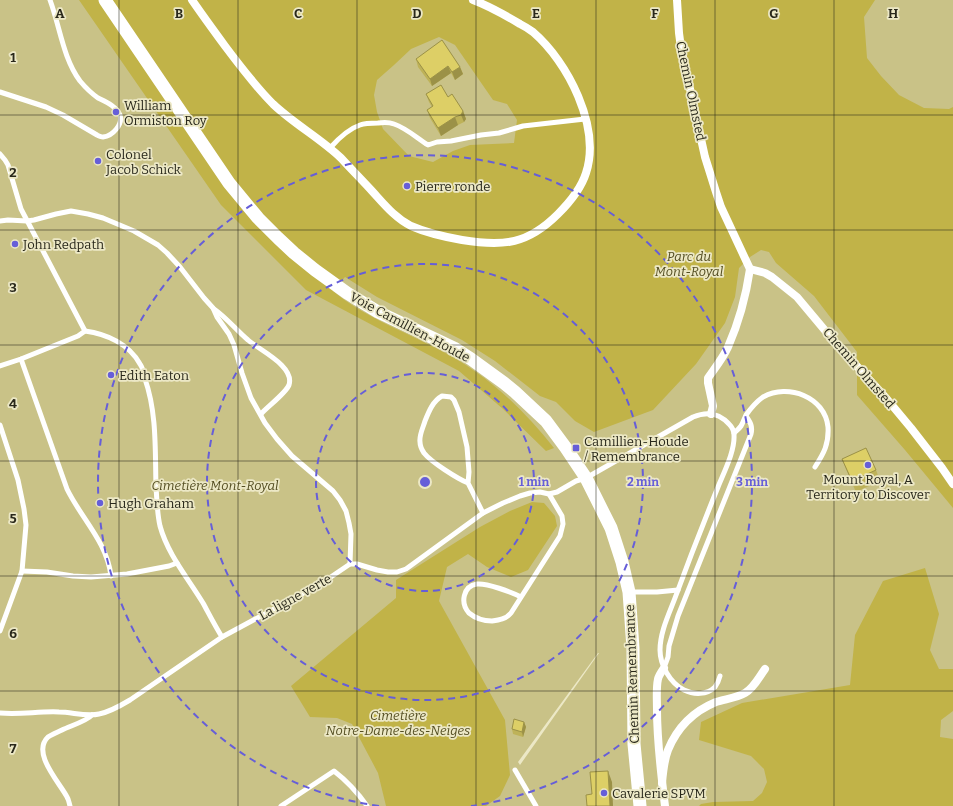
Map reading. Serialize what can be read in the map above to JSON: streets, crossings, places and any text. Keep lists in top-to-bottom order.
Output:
{
  "streets": {
    "street": ["Chemin Olmsted", "Voie Camillien-Houde", "Chemin Remembrance"],
    "lane": ["La ligne verte"]
  },
  "crossings": [
    ["Voie Camillien-Houde", "Chemin Remembrance"]
  ],
  "parks": ["Parc du Mont-Royal", "Cimetière Mont-Royal", "Cimetière Notre-Dame-des-Neiges"],
  "places": {
    "other": [
      "William Ormiston Roy",
      "Colonel Jacob Schick",
      "Pierre ronde",
      "John Redpath",
      "Edith Eaton",
      "Mount Royal, A Territory to Discover",
      "Hugh Graham",
      "Cavalerie SPVM"
    ],
    "transit": ["Camillien-Houde / Remembrance"]
  },
  "grid": {
    "columns": [
      "A",
      "B",
      "C",
      "D",
      "E",
      "F",
      "G",
      "H"
    ],
    "rows": [
      "1",
      "2",
      "3",
      "4",
      "5",
      "6",
      "7"
    ]
  },
  "rings": ["1 min", "2 min", "3 min"]
}
